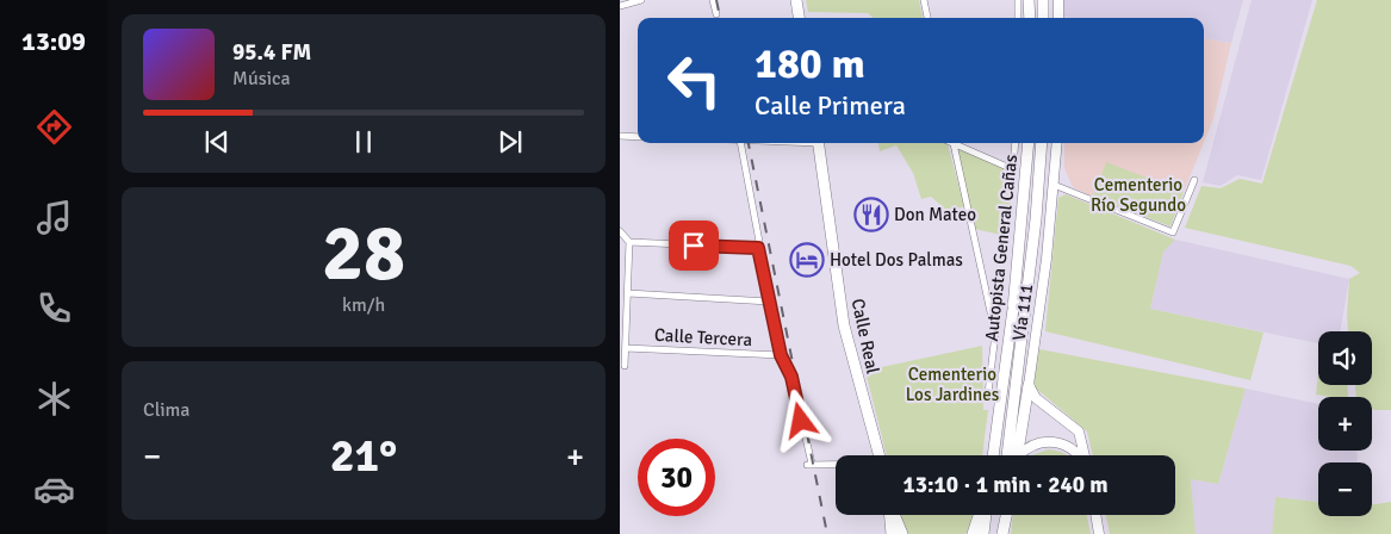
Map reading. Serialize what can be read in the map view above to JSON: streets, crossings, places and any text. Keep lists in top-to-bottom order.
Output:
{
  "streets": {
    "main road": ["Autopista General Cañas", "Vía 111", "Calle Real"],
    "street": ["Calle Tercera"]
  },
  "parks": ["Cementerio Río Segundo", "Cementerio Los Jardines"],
  "places": {
    "restaurant": ["Don Mateo"],
    "hotel": ["Hotel Dos Palmas"]
  },
  "page": {
    "tabs": "13:09",
    "turn": ["180 m", "Calle Primera"],
    "song": ["95.4 FM", "Música"],
    "tile": [
      ["28", "km/h"],
      "Clima"
    ],
    "map_buttons": ["+", "−"],
    "heat": ["−", "21°", "+"],
    "limit": "30",
    "trip": "13:10 · 1 min · 240 m"
  }
}
